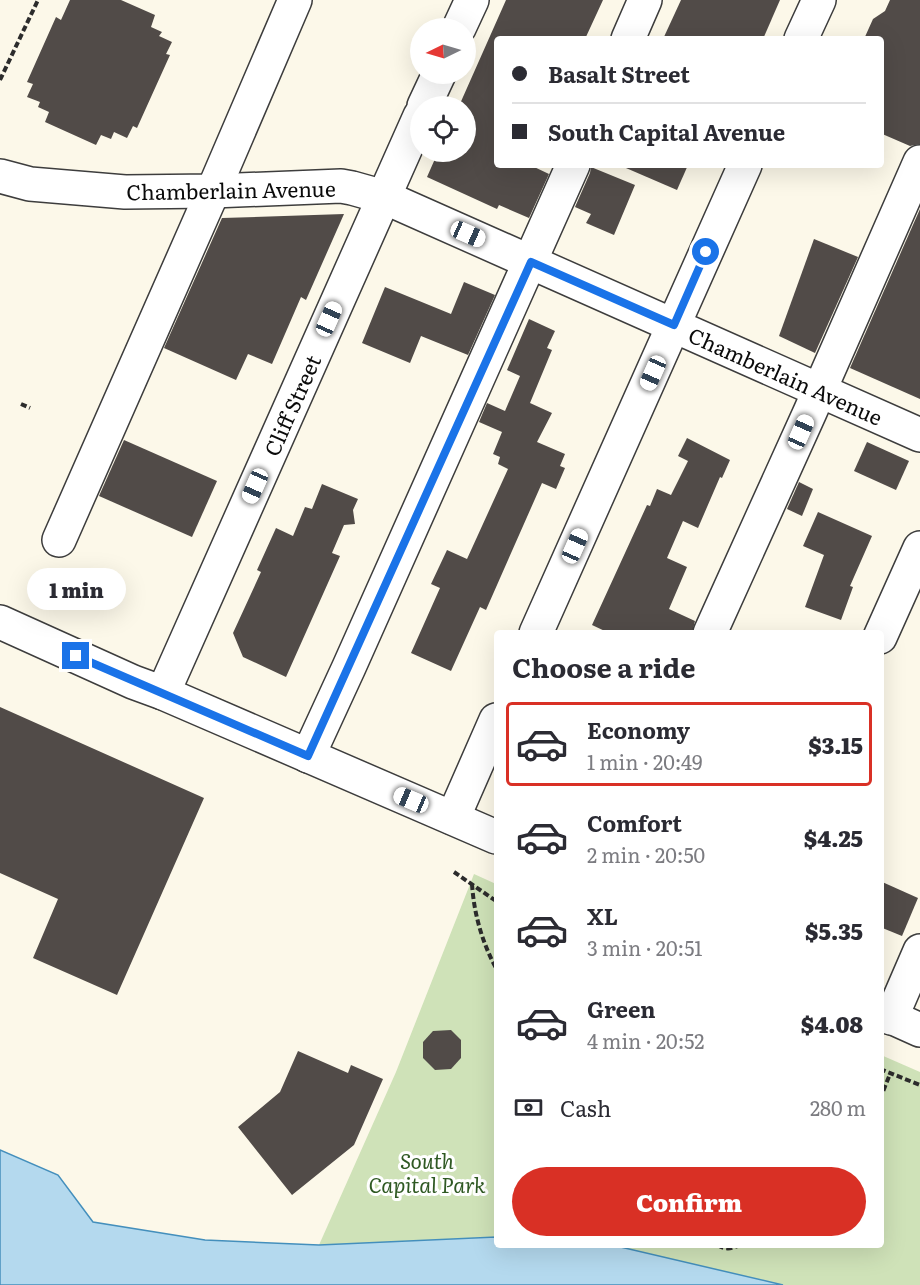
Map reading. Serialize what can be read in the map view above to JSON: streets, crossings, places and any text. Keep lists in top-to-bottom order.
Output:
{
  "streets": {
    "street": ["Chamberlain Avenue", "Cliff Street"]
  },
  "crossings": [
    ["Chamberlain Avenue", "Cliff Street"]
  ],
  "parks": ["South Capital Park"],
  "north": "left",
  "page": {
    "banner": ["Basalt Street", "South Capital Avenue"],
    "bubble": "1 min",
    "heading": "Choose a ride",
    "list": [
      {
        "name": "Economy",
        "note": "1 min · 20:49",
        "value": "$3.15"
      },
      {
        "name": "Comfort",
        "note": "2 min · 20:50",
        "value": "$4.25"
      },
      {
        "name": "XL",
        "note": "3 min · 20:51",
        "value": "$5.35"
      },
      {
        "name": "Green",
        "note": "4 min · 20:52",
        "value": "$4.08"
      }
    ],
    "pay": ["Cash", "280 m"],
    "buttons": "Confirm"
  }
}
